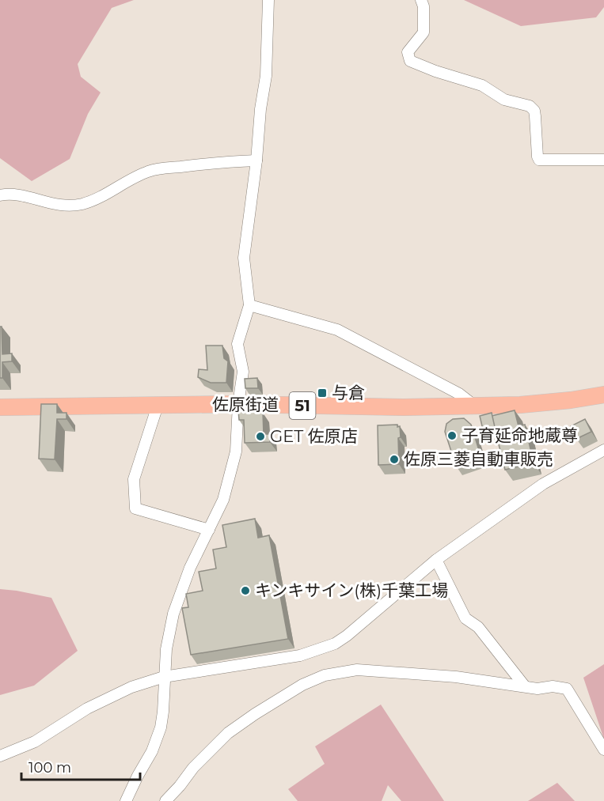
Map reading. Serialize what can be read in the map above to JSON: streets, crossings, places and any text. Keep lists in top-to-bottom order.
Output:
{
  "streets": {
    "highway": ["佐原街道", "51"]
  },
  "places": {
    "transit": ["与倉"],
    "other": [
      "子育延命地蔵尊",
      "GET 佐原店",
      "佐原三菱自動車販売",
      "キンキサイン(株)千葉工場"
    ]
  },
  "scale_bar": "100 m"
}
